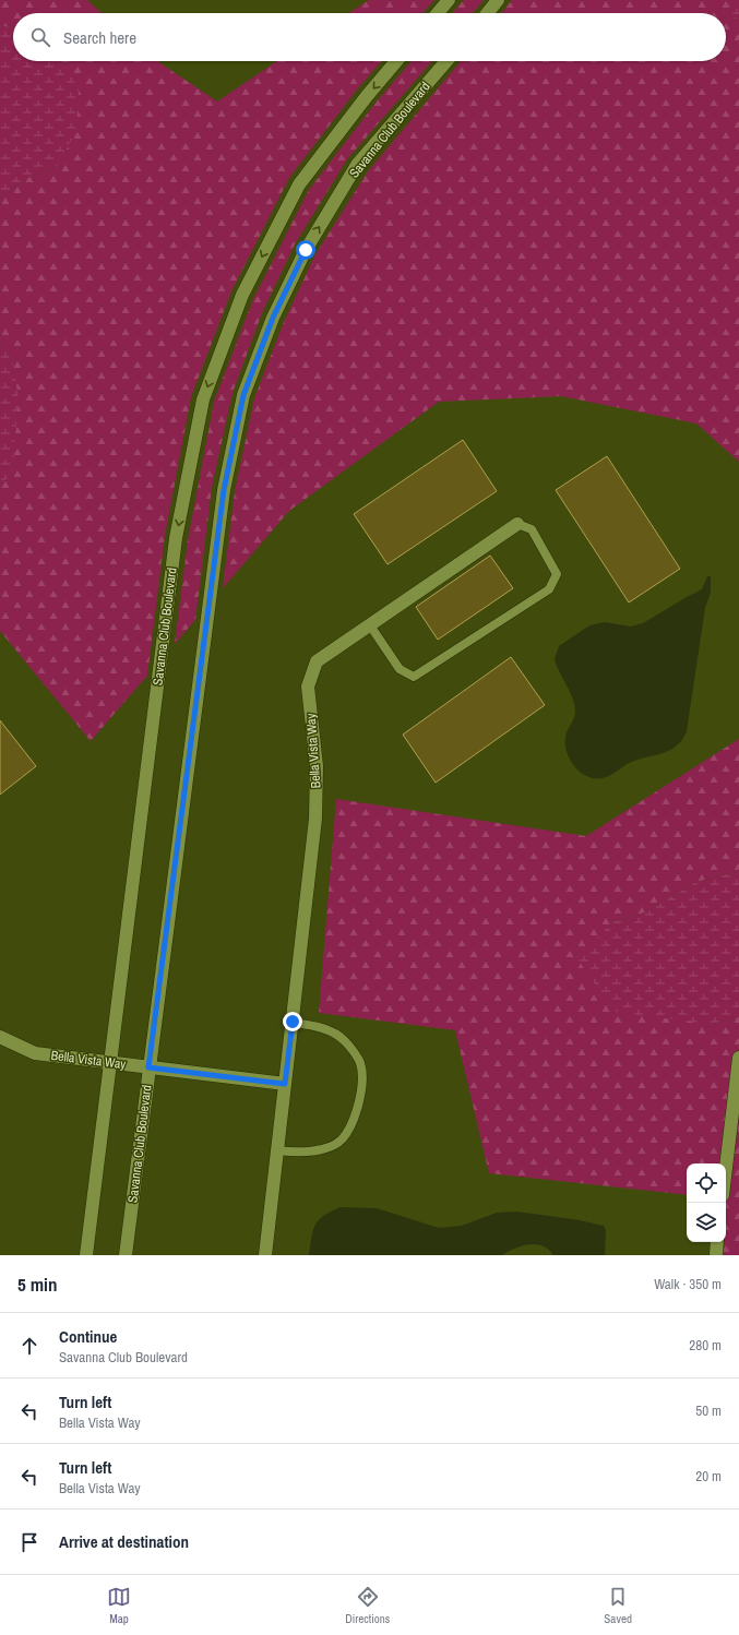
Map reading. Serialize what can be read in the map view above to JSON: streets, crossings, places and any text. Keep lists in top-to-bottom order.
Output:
{
  "streets": {
    "street": ["Savanna Club Boulevard", "Bella Vista Way"]
  },
  "crossings": [
    ["Savanna Club Boulevard", "Bella Vista Way"]
  ],
  "page": {
    "search": "Search here",
    "heading": ["5 min", "Walk · 350 m"],
    "list": [
      ["Continue", "Savanna Club Boulevard", "280 m"],
      ["Turn left", "Bella Vista Way", "50 m"],
      ["Turn left", "Bella Vista Way", "20 m"],
      "Arrive at destination"
    ],
    "nav": ["Map", "Directions", "Saved"]
  }
}
